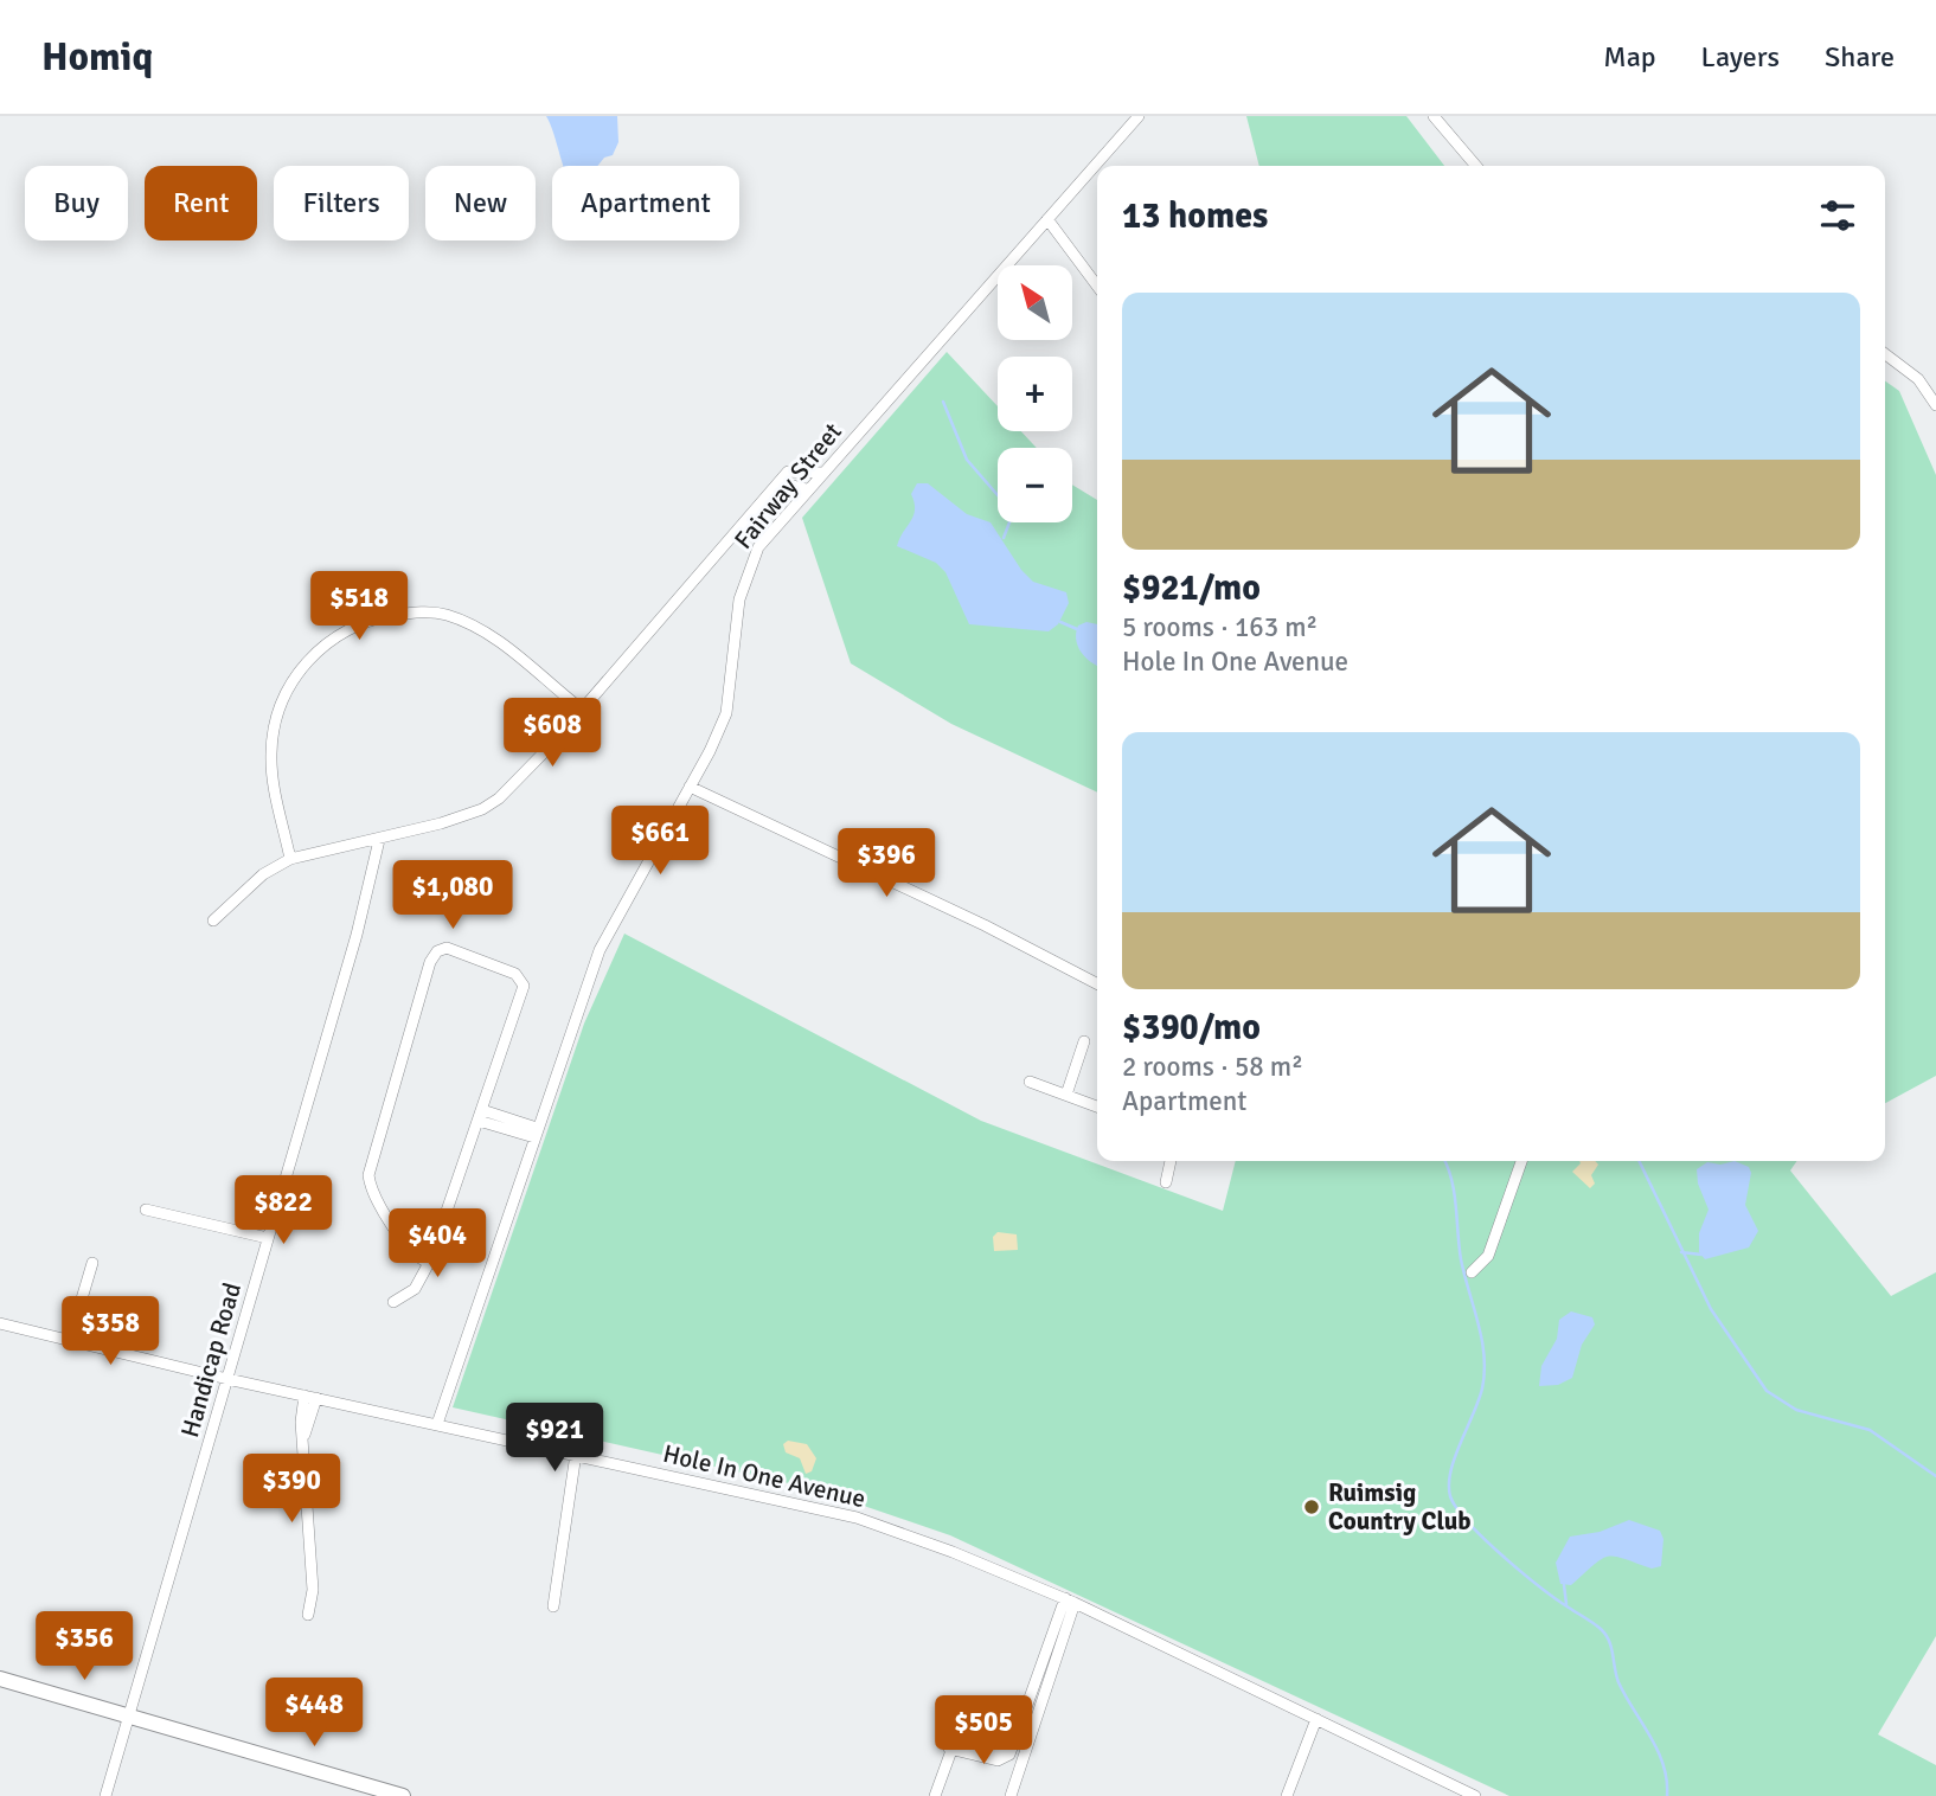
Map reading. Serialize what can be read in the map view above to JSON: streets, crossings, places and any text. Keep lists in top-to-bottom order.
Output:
{
  "streets": {
    "street": ["Fairway Street", "Handicap Road", "Hole In One Avenue"]
  },
  "crossings": [
    ["Fairway Street", "Hole In One Avenue"],
    ["Handicap Road", "Hole In One Avenue"]
  ],
  "places": ["Ruimsig Country Club"],
  "north": "top left",
  "page": {
    "header": "Homiq",
    "nav": ["Map", "Layers", "Share"],
    "chip": [
      "Buy",
      "Rent",
      "Filters",
      "New",
      "Apartment"
    ],
    "heading": "13 homes",
    "map_buttons": ["+", "−"],
    "list": [
      {
        "name": "$921/mo",
        "note": "5 rooms · 163 m² · Hole In One Avenue"
      },
      {
        "name": "$390/mo",
        "note": "2 rooms · 58 m² · Apartment"
      }
    ],
    "price": [
      "$518",
      "$608",
      "$661",
      "$396",
      "$1,080",
      "$822",
      "$404",
      "$358",
      "$921",
      "$390",
      "$356",
      "$448",
      "$505"
    ]
  }
}
